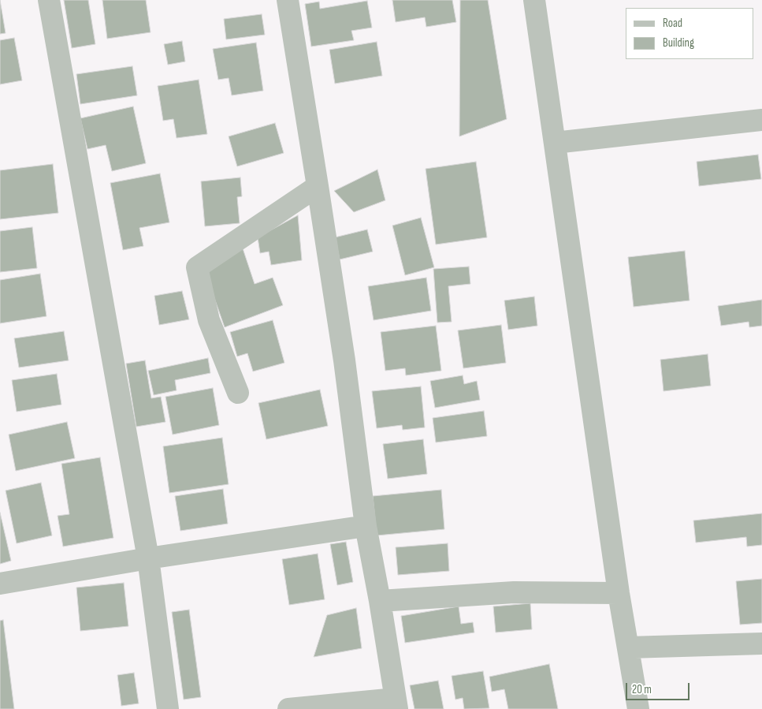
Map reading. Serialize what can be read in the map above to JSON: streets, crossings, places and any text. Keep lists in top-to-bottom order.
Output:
{
  "legend": ["Road", "Building"],
  "scale_bar": "20 m"
}
